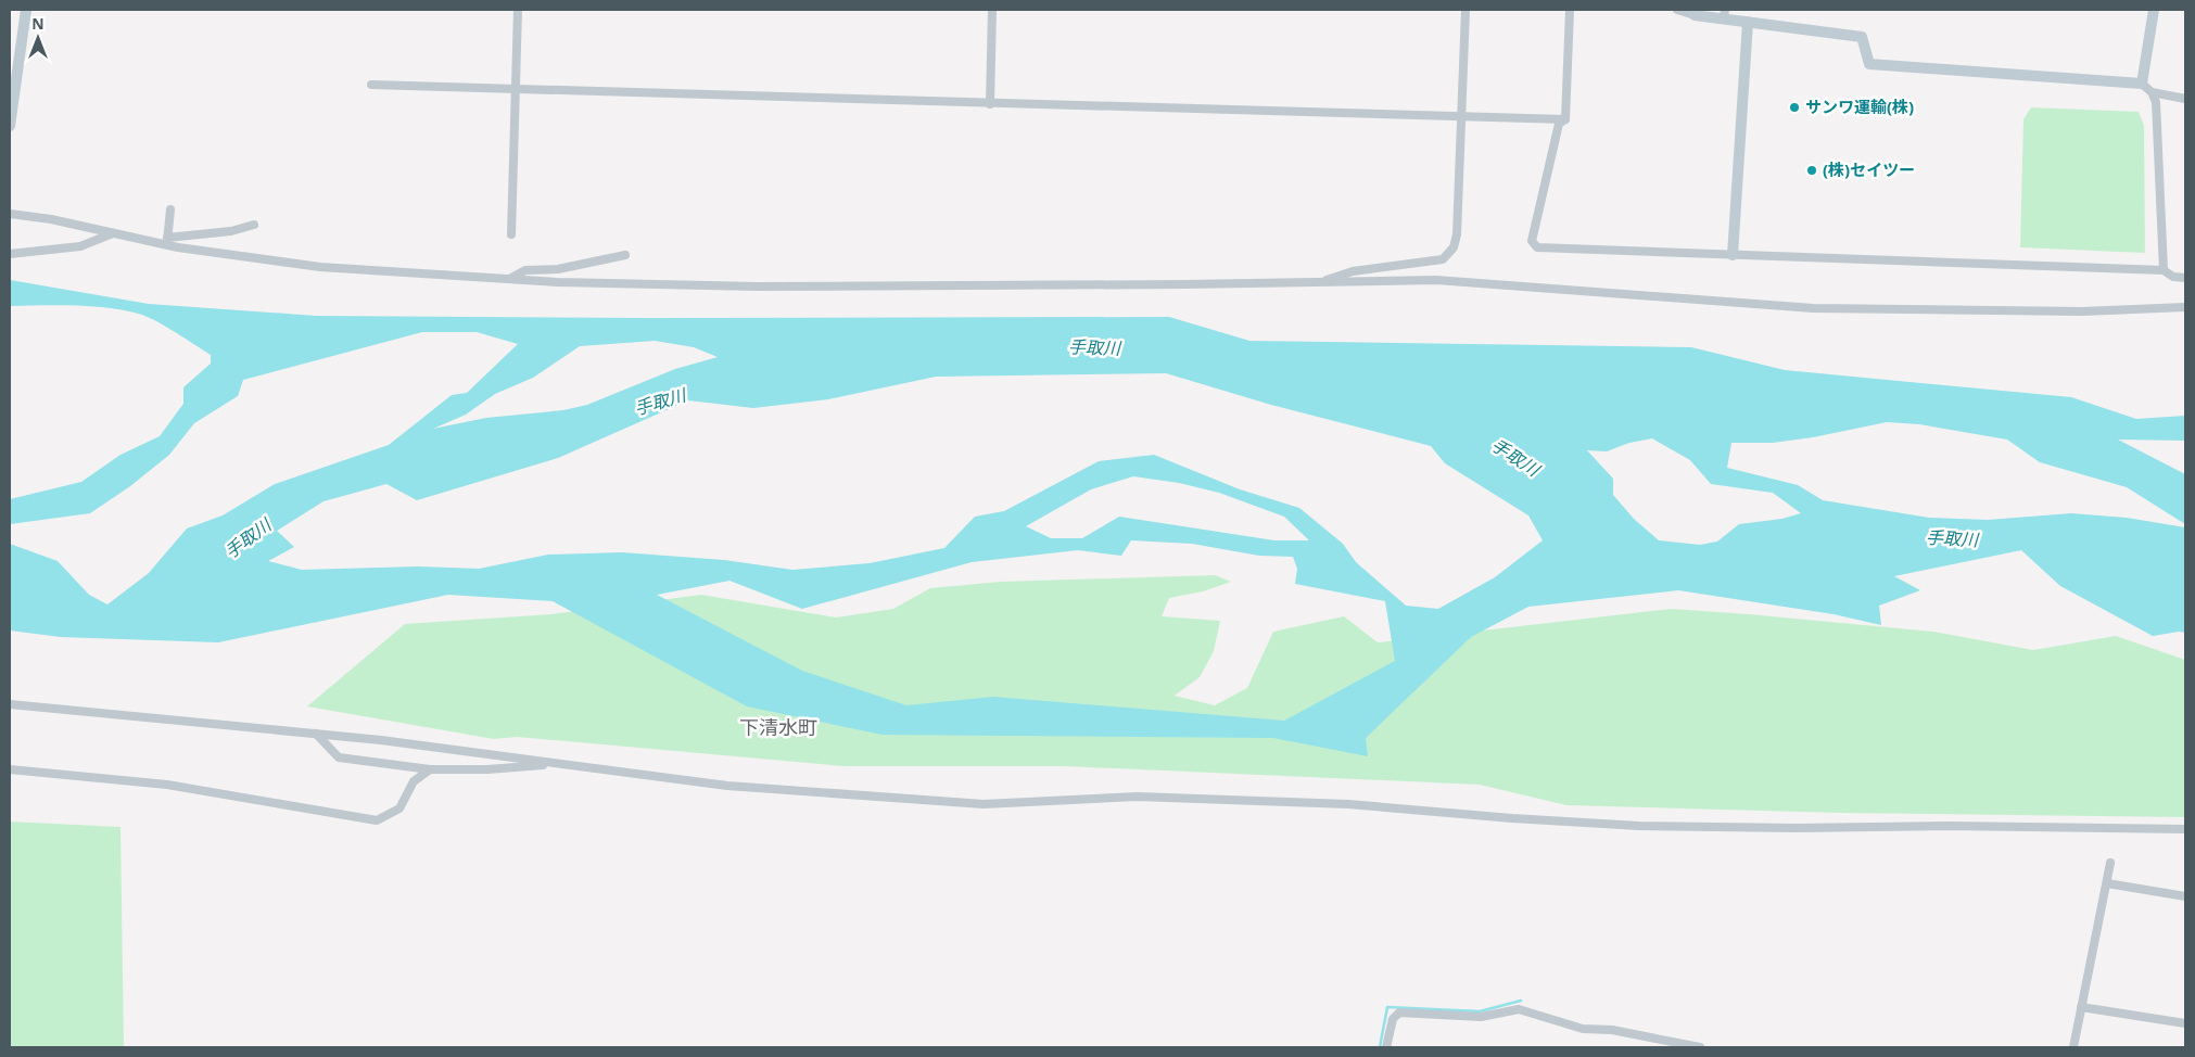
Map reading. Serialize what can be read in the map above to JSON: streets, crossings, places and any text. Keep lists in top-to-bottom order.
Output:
{
  "districts": ["下清水町"],
  "water": ["手取川"],
  "places": ["サンワ運輸(株)", "(株)セイツー"],
  "north": "top"
}
